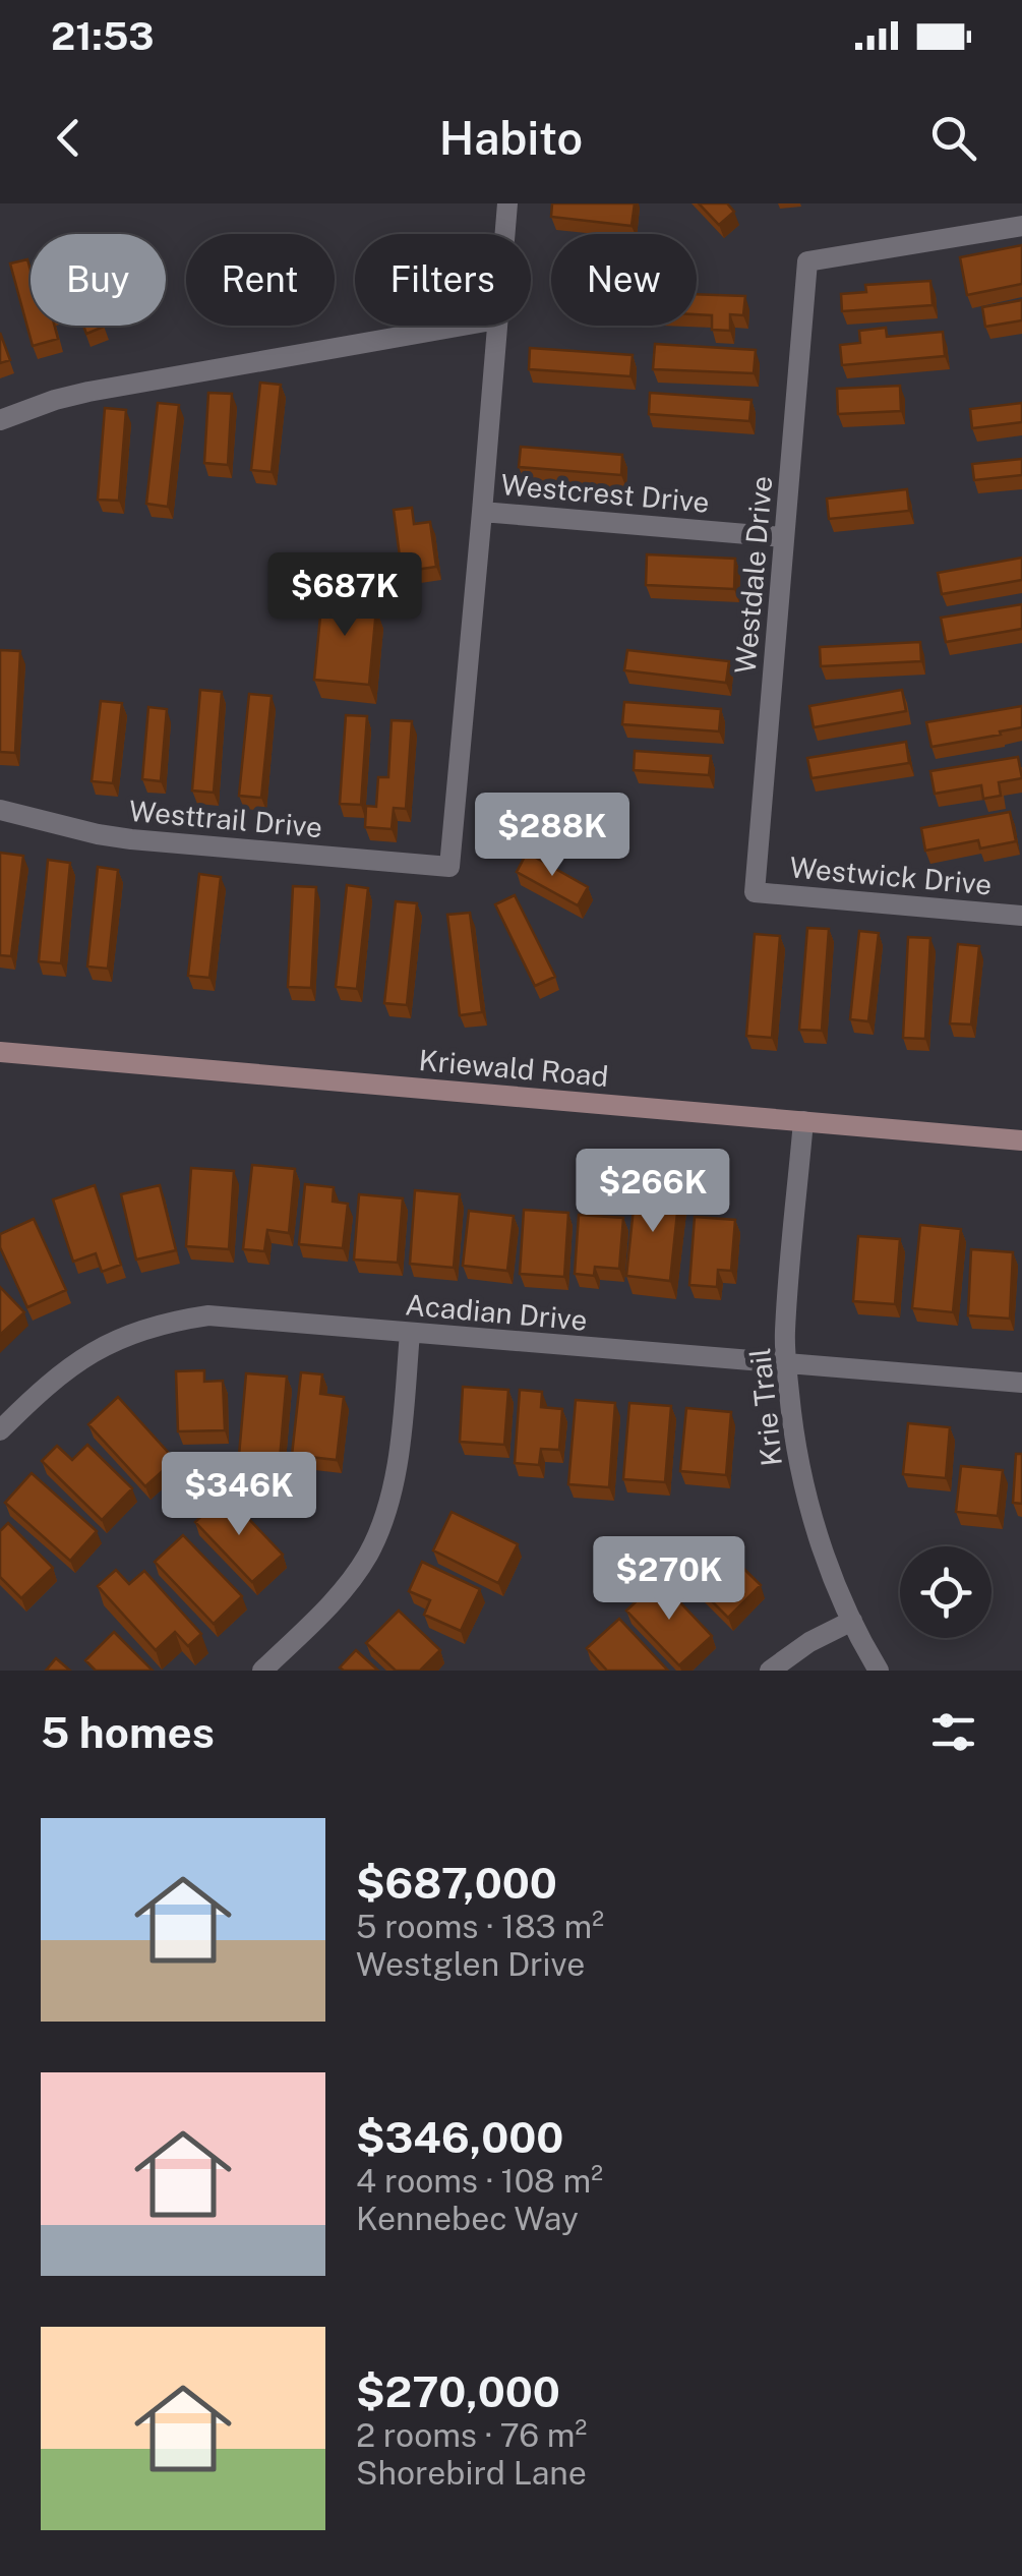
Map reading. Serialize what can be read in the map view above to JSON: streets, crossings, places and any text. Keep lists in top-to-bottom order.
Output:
{
  "streets": {
    "street": [
      "Westcrest Drive",
      "Westdale Drive",
      "Westtrail Drive",
      "Westwick Drive",
      "Kriewald Road",
      "Acadian Drive",
      "Krie Trail"
    ]
  },
  "crossings": [
    ["Westcrest Drive", "Westdale Drive"],
    ["Westcrest Drive", "Westtrail Drive"],
    ["Westdale Drive", "Westwick Drive"],
    ["Kriewald Road", "Krie Trail"],
    ["Acadian Drive", "Krie Trail"]
  ],
  "page": {
    "status": "21:53",
    "header": "Habito",
    "chip": [
      "Buy",
      "Rent",
      "Filters",
      "New"
    ],
    "price": [
      "$687K",
      "$288K",
      "$266K",
      "$346K",
      "$270K"
    ],
    "heading": "5 homes",
    "list": [
      {
        "name": "$687,000",
        "note": "5 rooms · 183 m² · Westglen Drive"
      },
      {
        "name": "$346,000",
        "note": "4 rooms · 108 m² · Kennebec Way"
      },
      {
        "name": "$270,000",
        "note": "2 rooms · 76 m² · Shorebird Lane"
      }
    ]
  }
}
